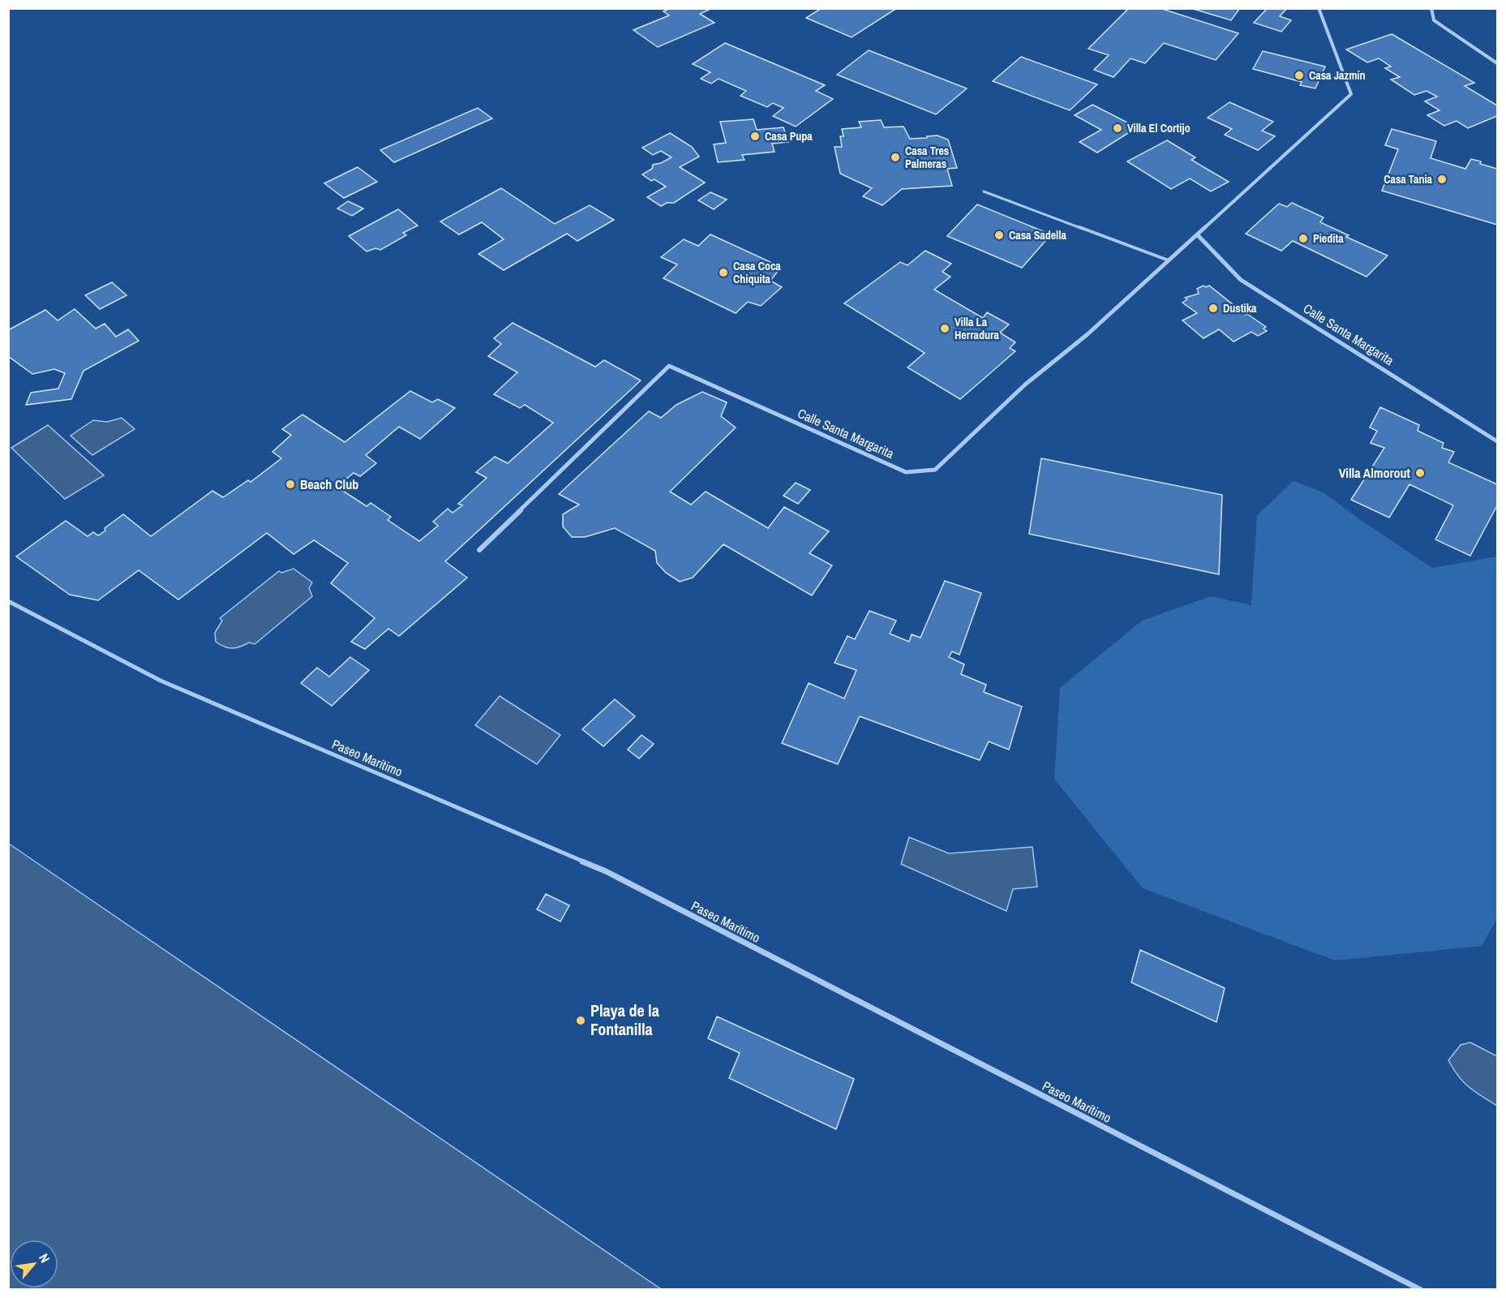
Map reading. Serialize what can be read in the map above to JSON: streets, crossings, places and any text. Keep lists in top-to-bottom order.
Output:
{
  "streets": {
    "street": ["Calle Santa Margarita", "Paseo Marítimo"]
  },
  "places": [
    "Casa Jazmín",
    "Villa El Cortijo",
    "Casa Pupa",
    "Casa Tres Palmeras",
    "Casa Tania",
    "Casa Sadella",
    "Piedita",
    "Casa Coca Chiquita",
    "Dustika",
    "Villa La Herradura",
    "Villa Almorout",
    "Beach Club",
    "Playa de la Fontanilla"
  ],
  "north": "top right"
}
